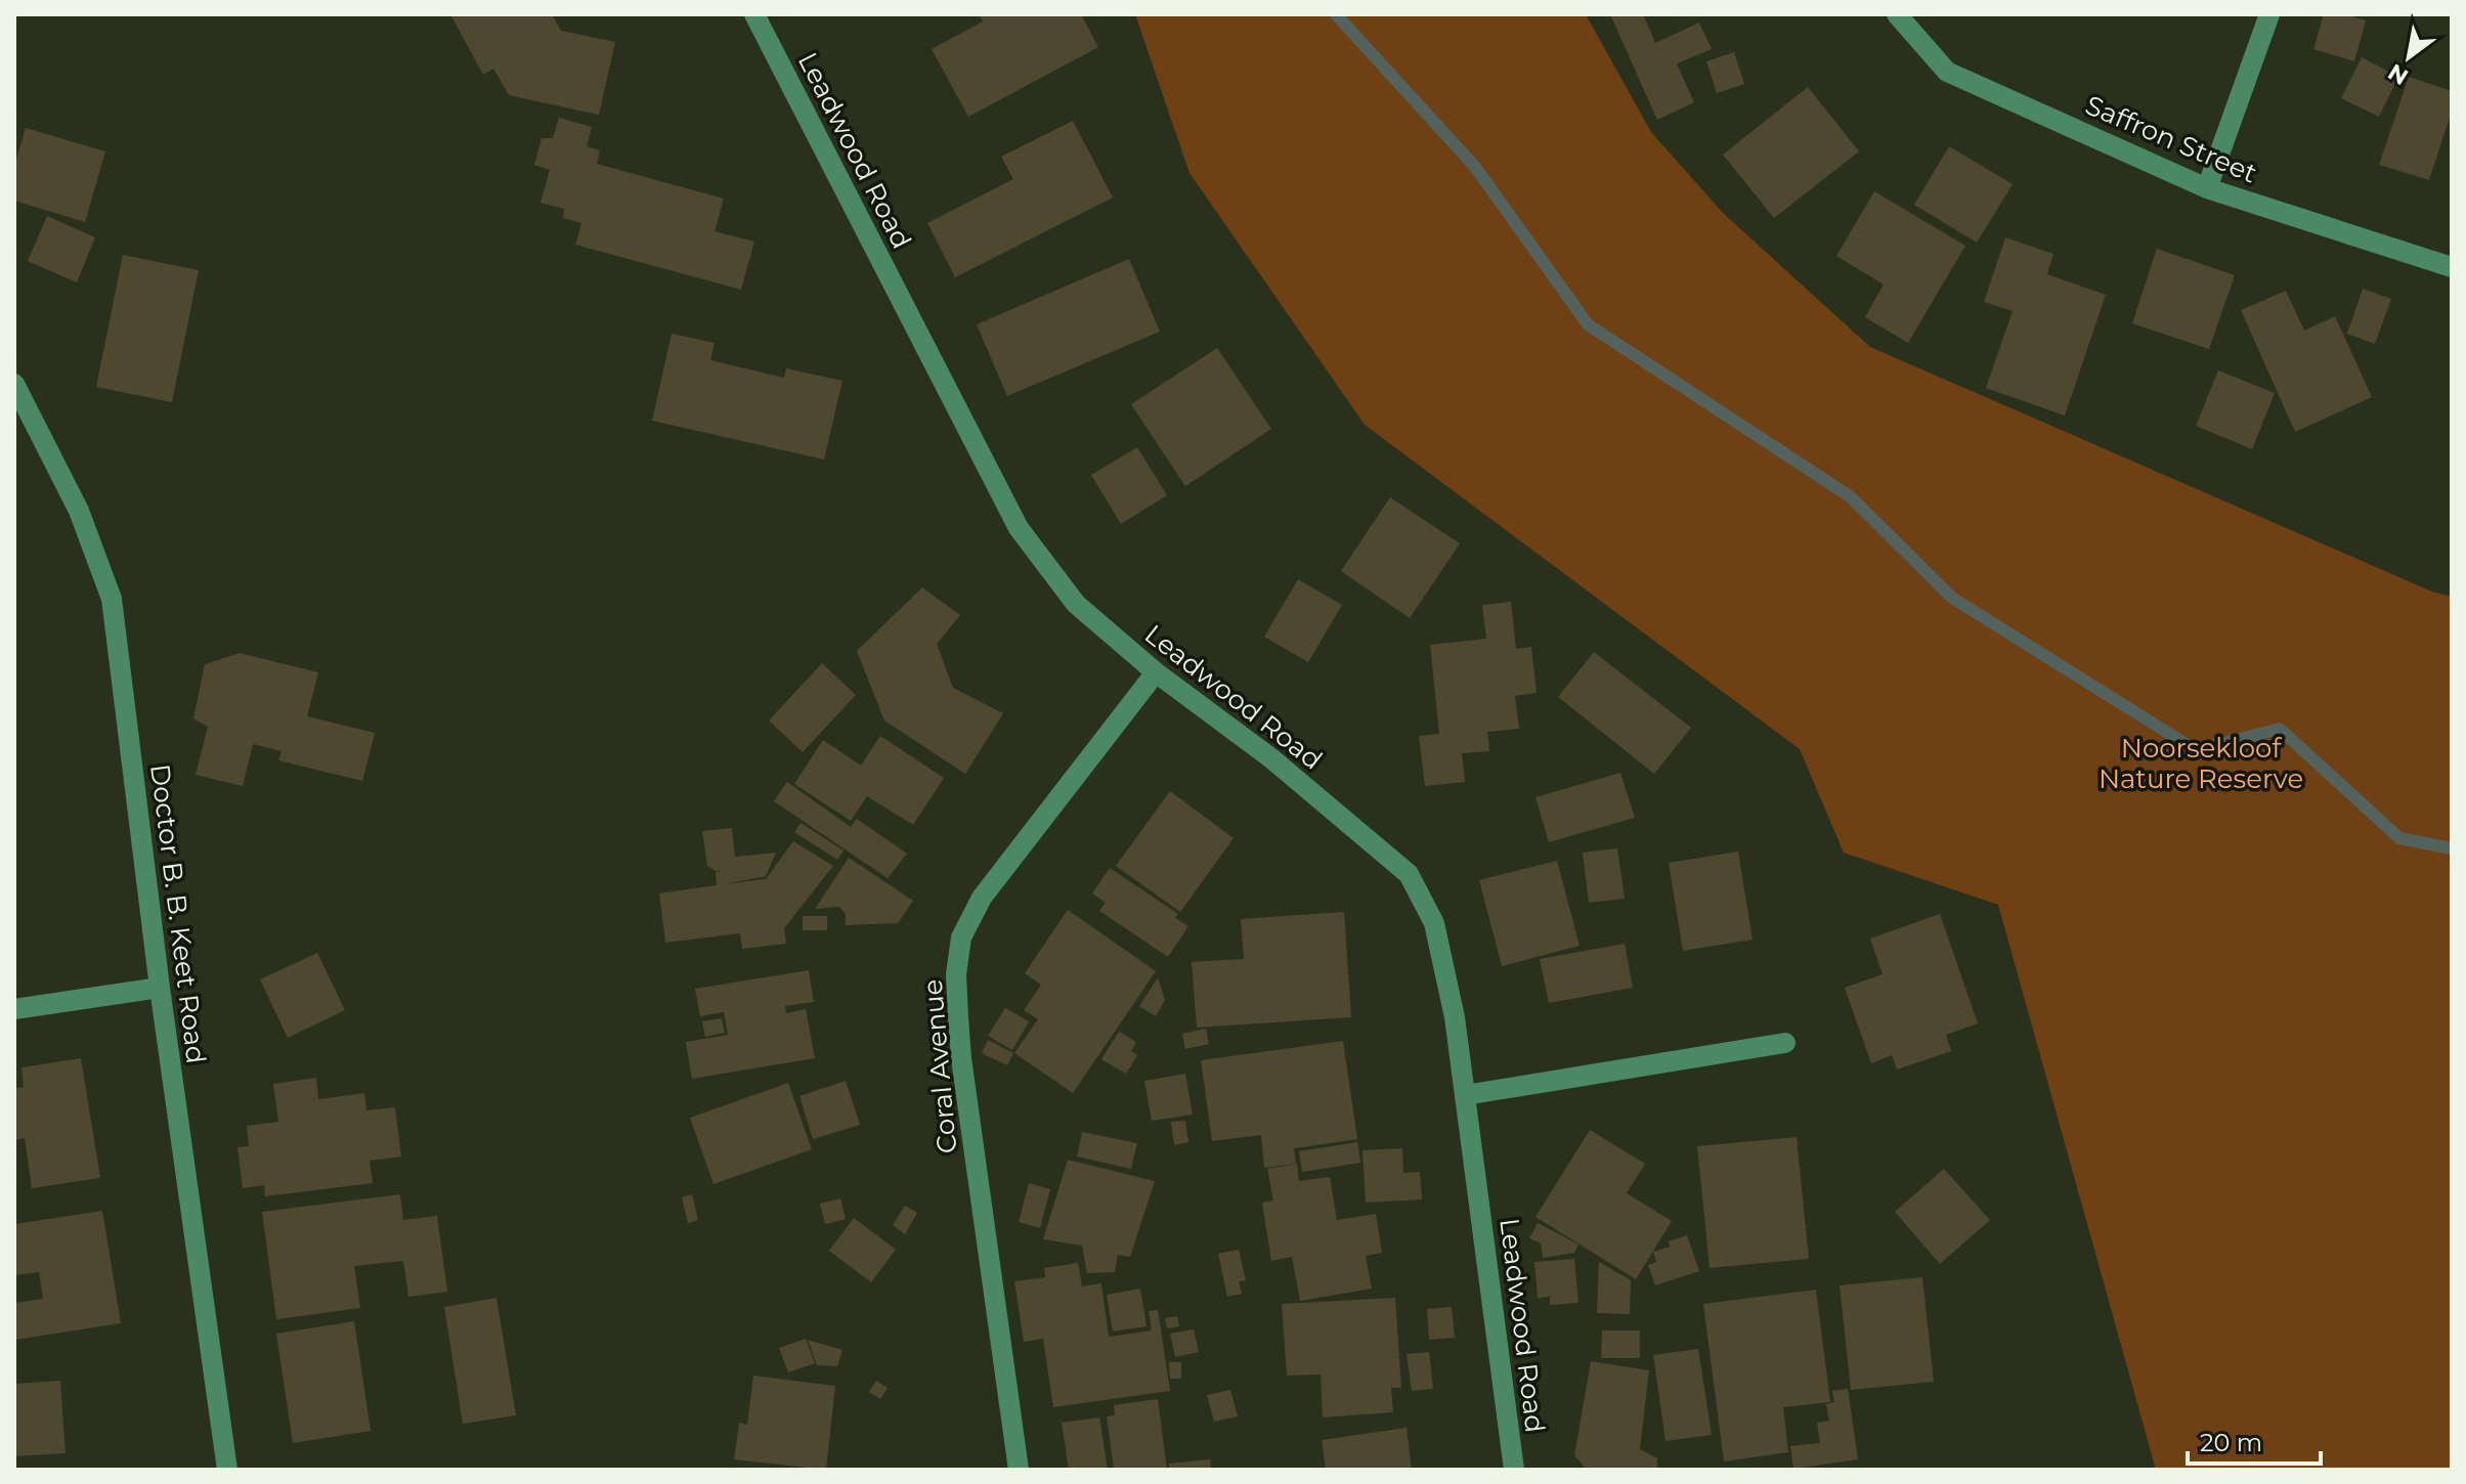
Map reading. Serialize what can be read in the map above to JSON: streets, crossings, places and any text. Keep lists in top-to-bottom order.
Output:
{
  "streets": {
    "street": [
      "Saffron Street",
      "Leadwood Road",
      "Doctor B. B. Keet Road",
      "Coral Avenue"
    ]
  },
  "crossings": [
    ["Leadwood Road", "Coral Avenue"]
  ],
  "parks": ["Noorsekloof Nature Reserve"],
  "scale_bar": "20 m",
  "north": "bottom left"
}
